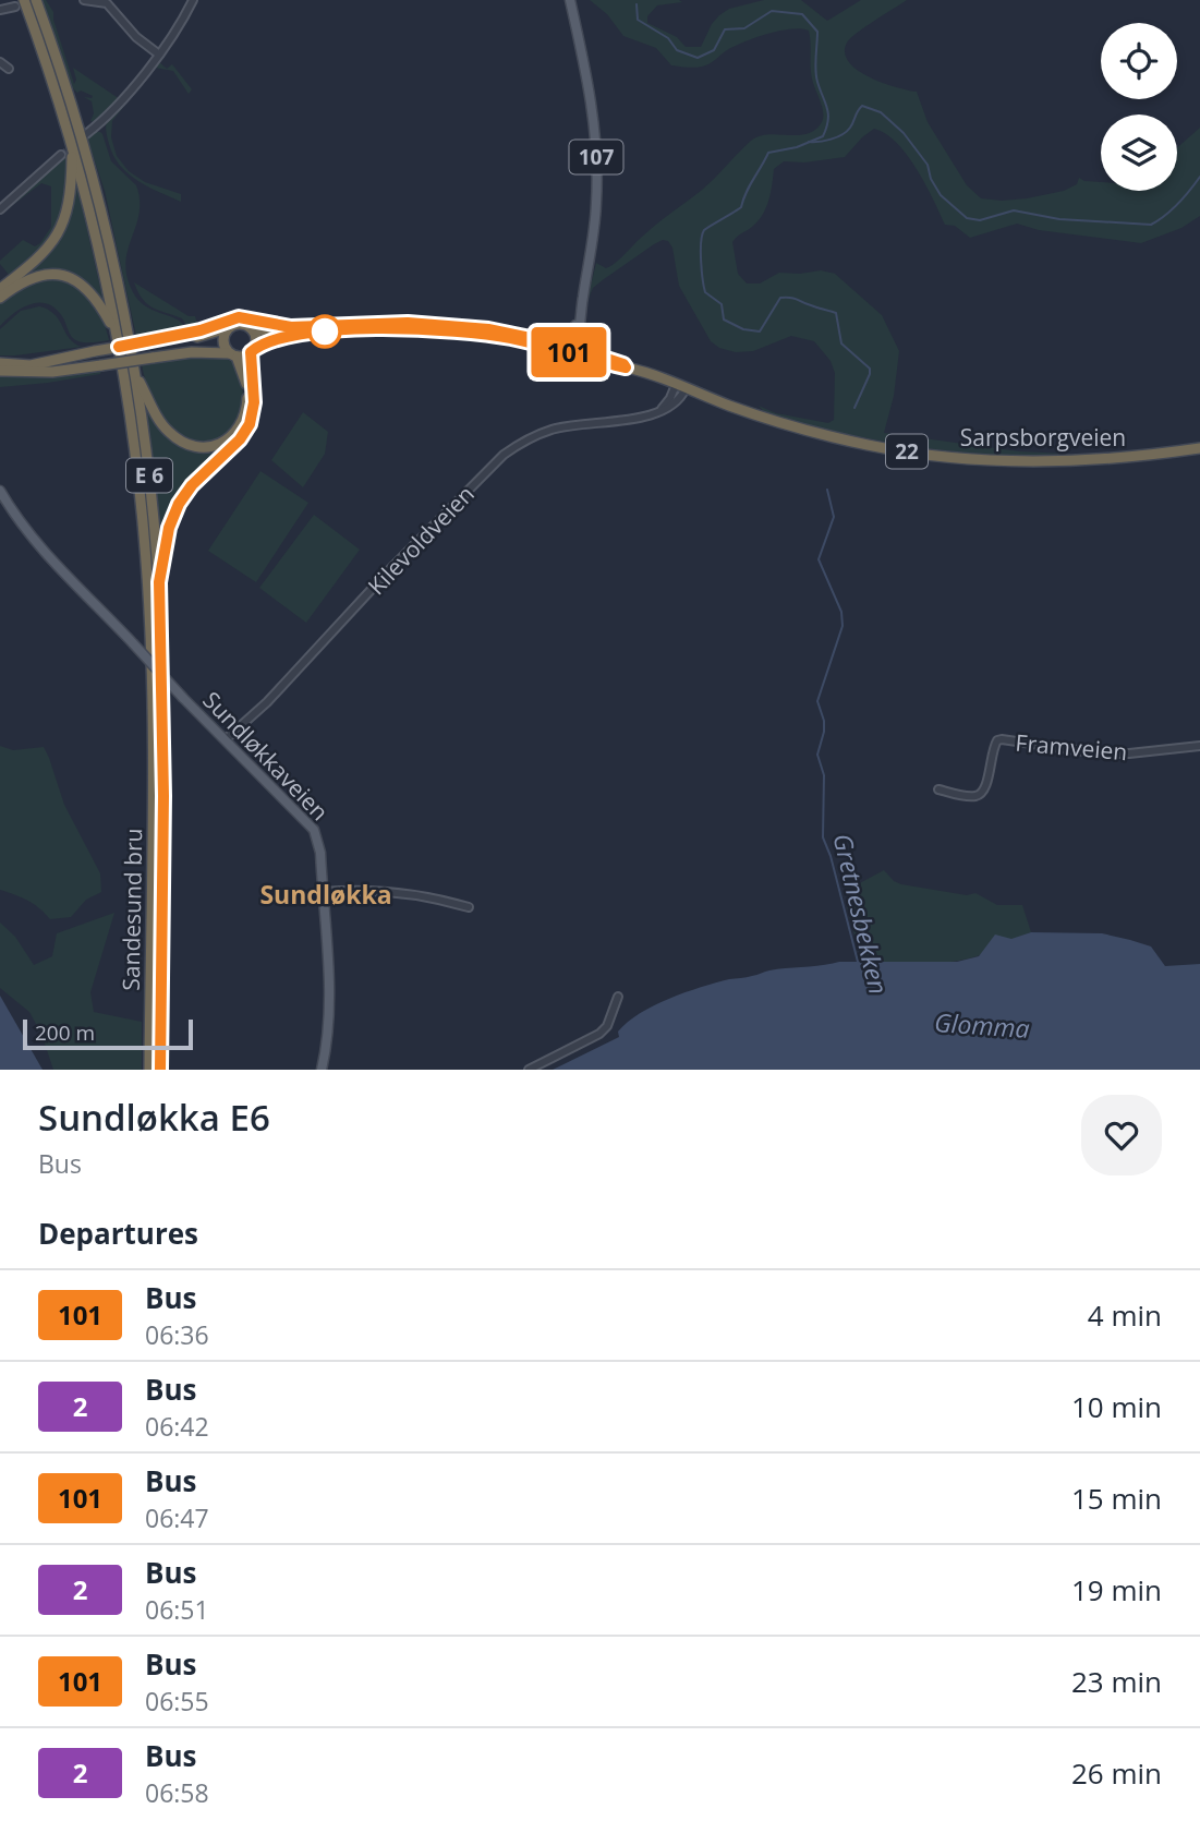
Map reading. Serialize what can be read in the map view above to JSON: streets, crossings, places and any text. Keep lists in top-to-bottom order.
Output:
{
  "streets": {
    "highway": [
      "Sarpsborgveien",
      "22",
      "E 6",
      "Sandesund bru"
    ],
    "main road": ["107", "Sundløkkaveien"],
    "street": ["Kilevoldveien", "Framveien"]
  },
  "crossings": [
    ["107", "Sarpsborgveien"],
    ["Sarpsborgveien", "22"],
    ["Sarpsborgveien", "E 6"],
    ["Sarpsborgveien", "Kilevoldveien"],
    ["22", "E 6"],
    ["E 6", "Sandesund bru"],
    ["Kilevoldveien", "Sundløkkaveien"]
  ],
  "districts": ["Sundløkka"],
  "water": ["Gretnesbekken", "Glomma"],
  "lines": ["bus line 101"],
  "scale_bar": "200 m",
  "page": {
    "on_map": "101",
    "scale": "200 m",
    "heading": [
      ["Sundløkka E6", "Bus"],
      "Departures"
    ],
    "list": [
      {
        "mark": "101",
        "name": "Bus",
        "note": "06:36",
        "value": "4 min"
      },
      {
        "mark": "2",
        "name": "Bus",
        "note": "06:42",
        "value": "10 min"
      },
      {
        "mark": "101",
        "name": "Bus",
        "note": "06:47",
        "value": "15 min"
      },
      {
        "mark": "2",
        "name": "Bus",
        "note": "06:51",
        "value": "19 min"
      },
      {
        "mark": "101",
        "name": "Bus",
        "note": "06:55",
        "value": "23 min"
      },
      {
        "mark": "2",
        "name": "Bus",
        "note": "06:58",
        "value": "26 min"
      }
    ]
  }
}
